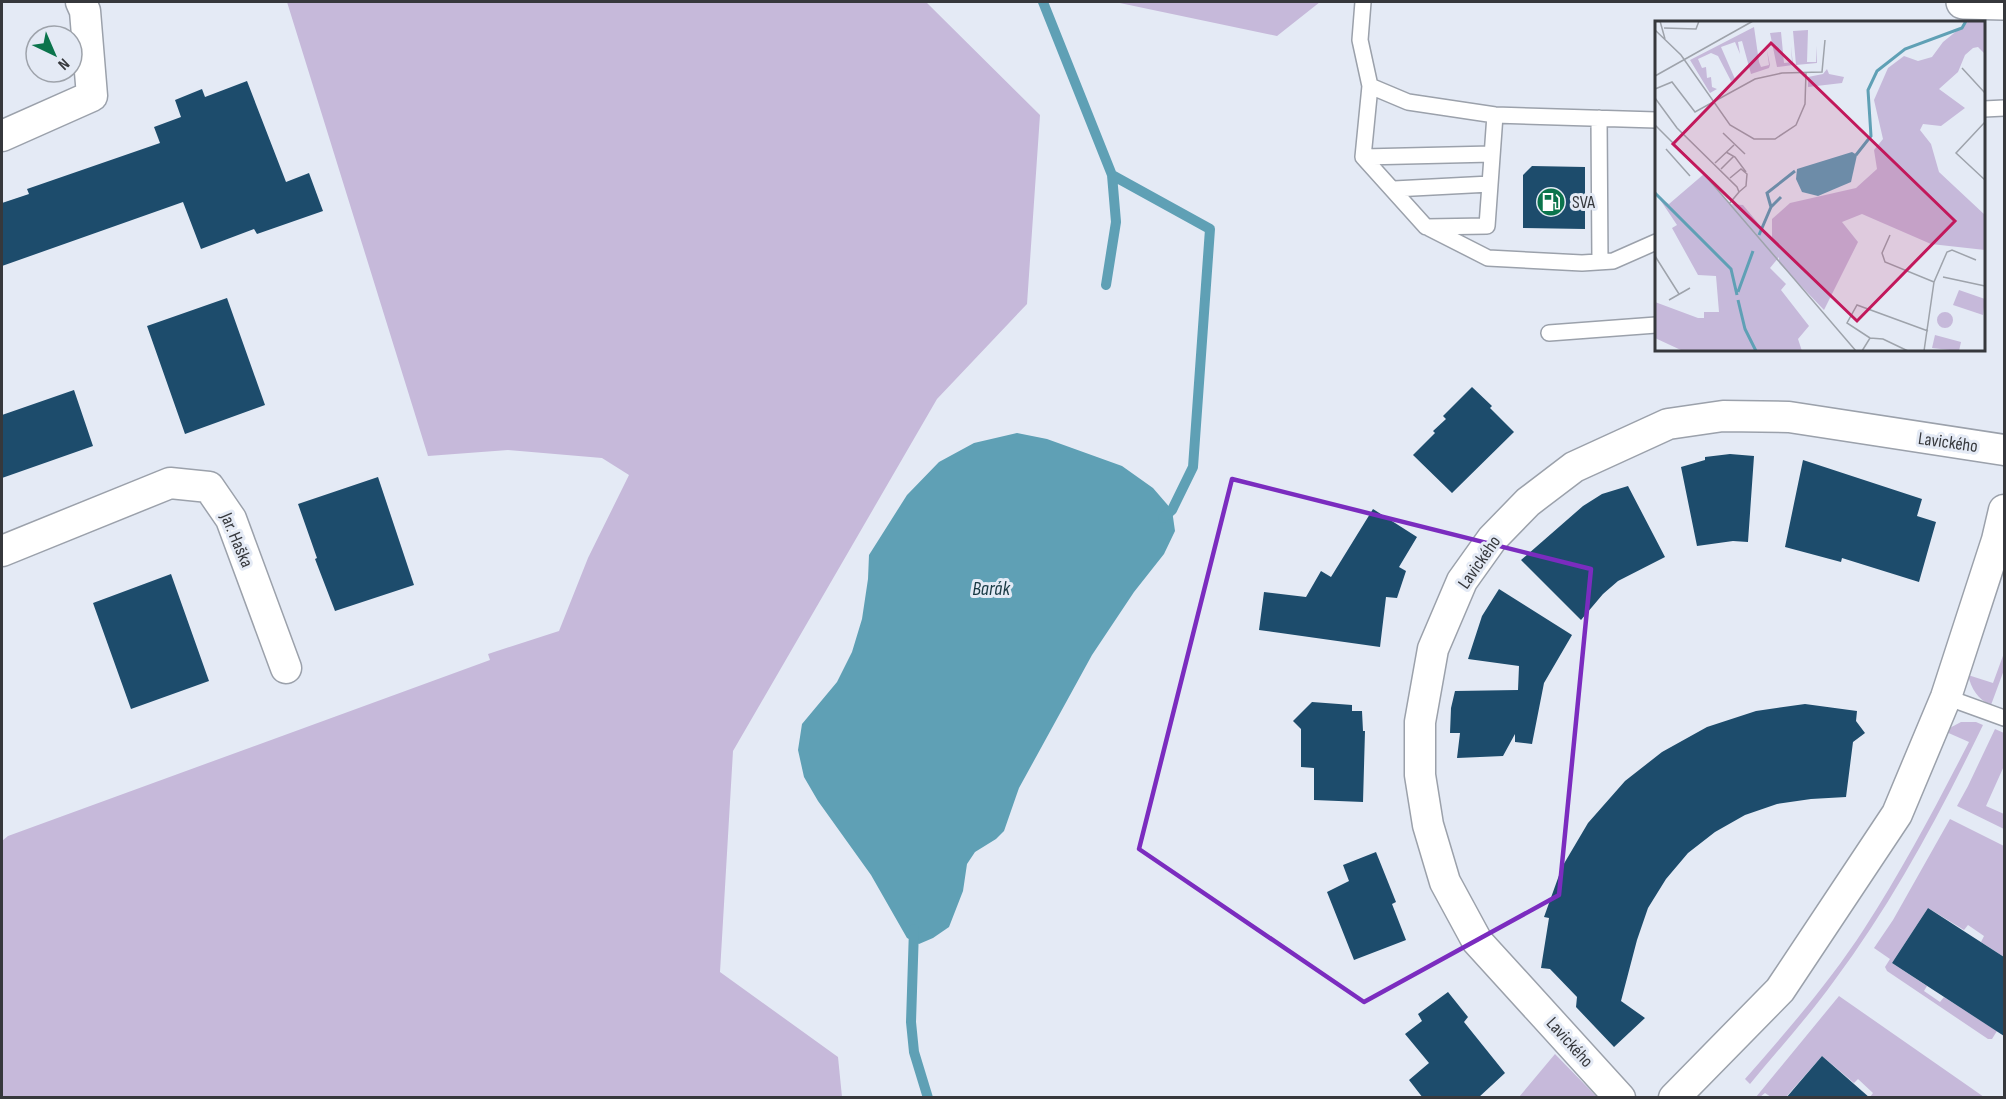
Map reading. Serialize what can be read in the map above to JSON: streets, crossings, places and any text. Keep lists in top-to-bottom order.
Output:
{
  "streets": {
    "street": ["Lavického", "Jar. Haška"]
  },
  "water": ["Barák"],
  "places": {
    "fuel station": ["SVA"]
  },
  "north": "bottom right"
}
